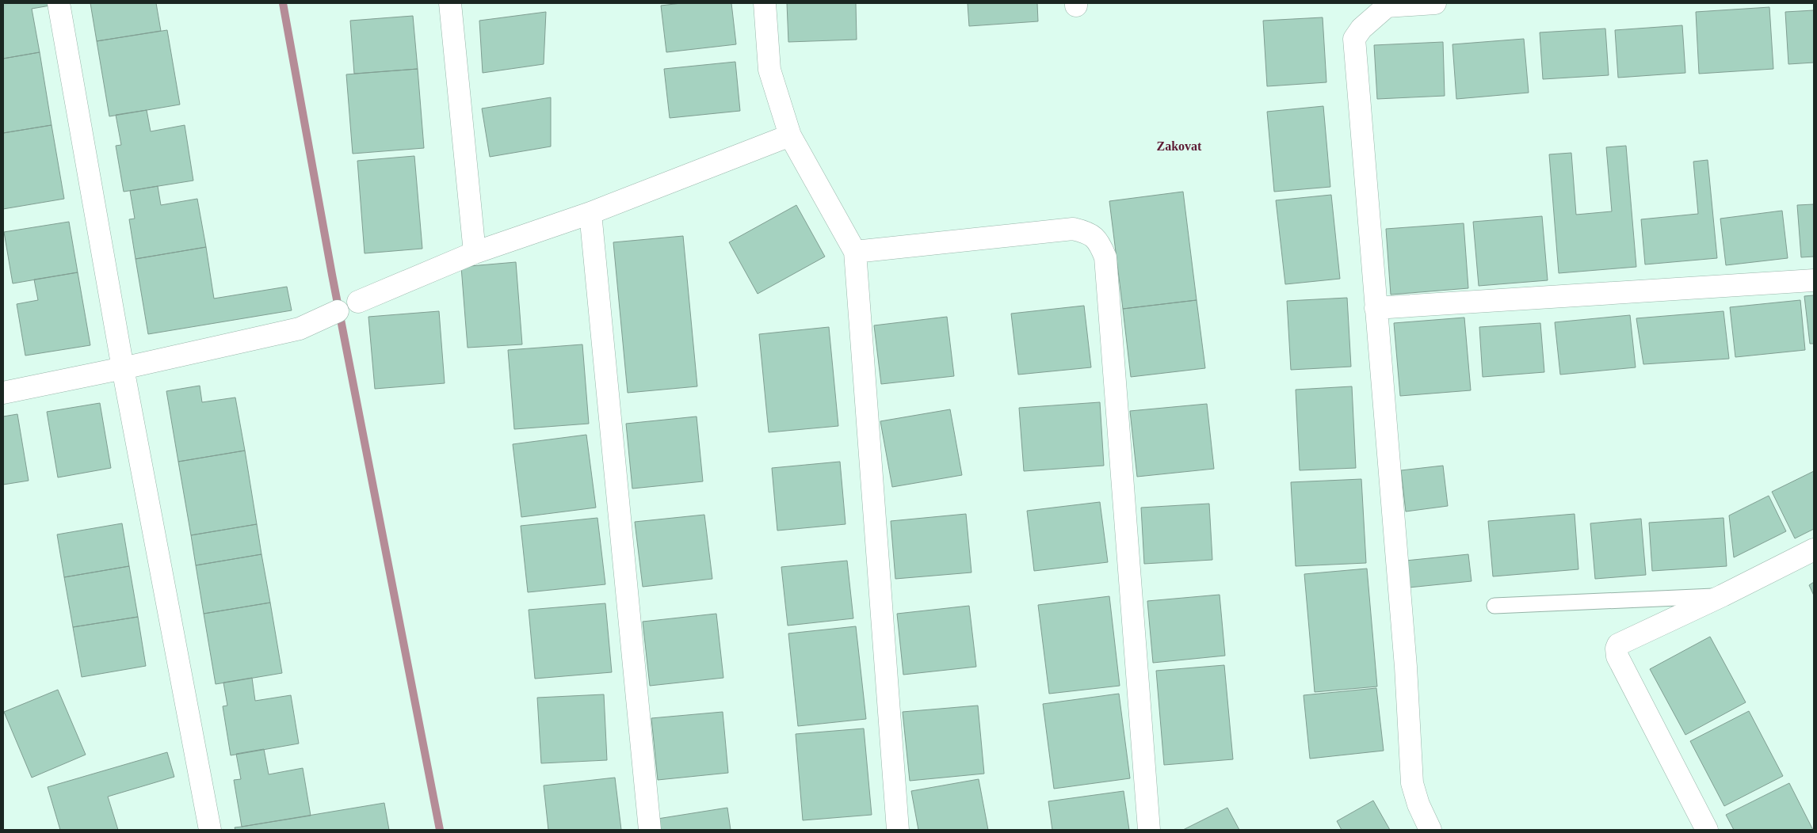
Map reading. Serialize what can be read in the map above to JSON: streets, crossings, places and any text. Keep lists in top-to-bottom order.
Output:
{
  "districts": ["Zakovat"]
}
